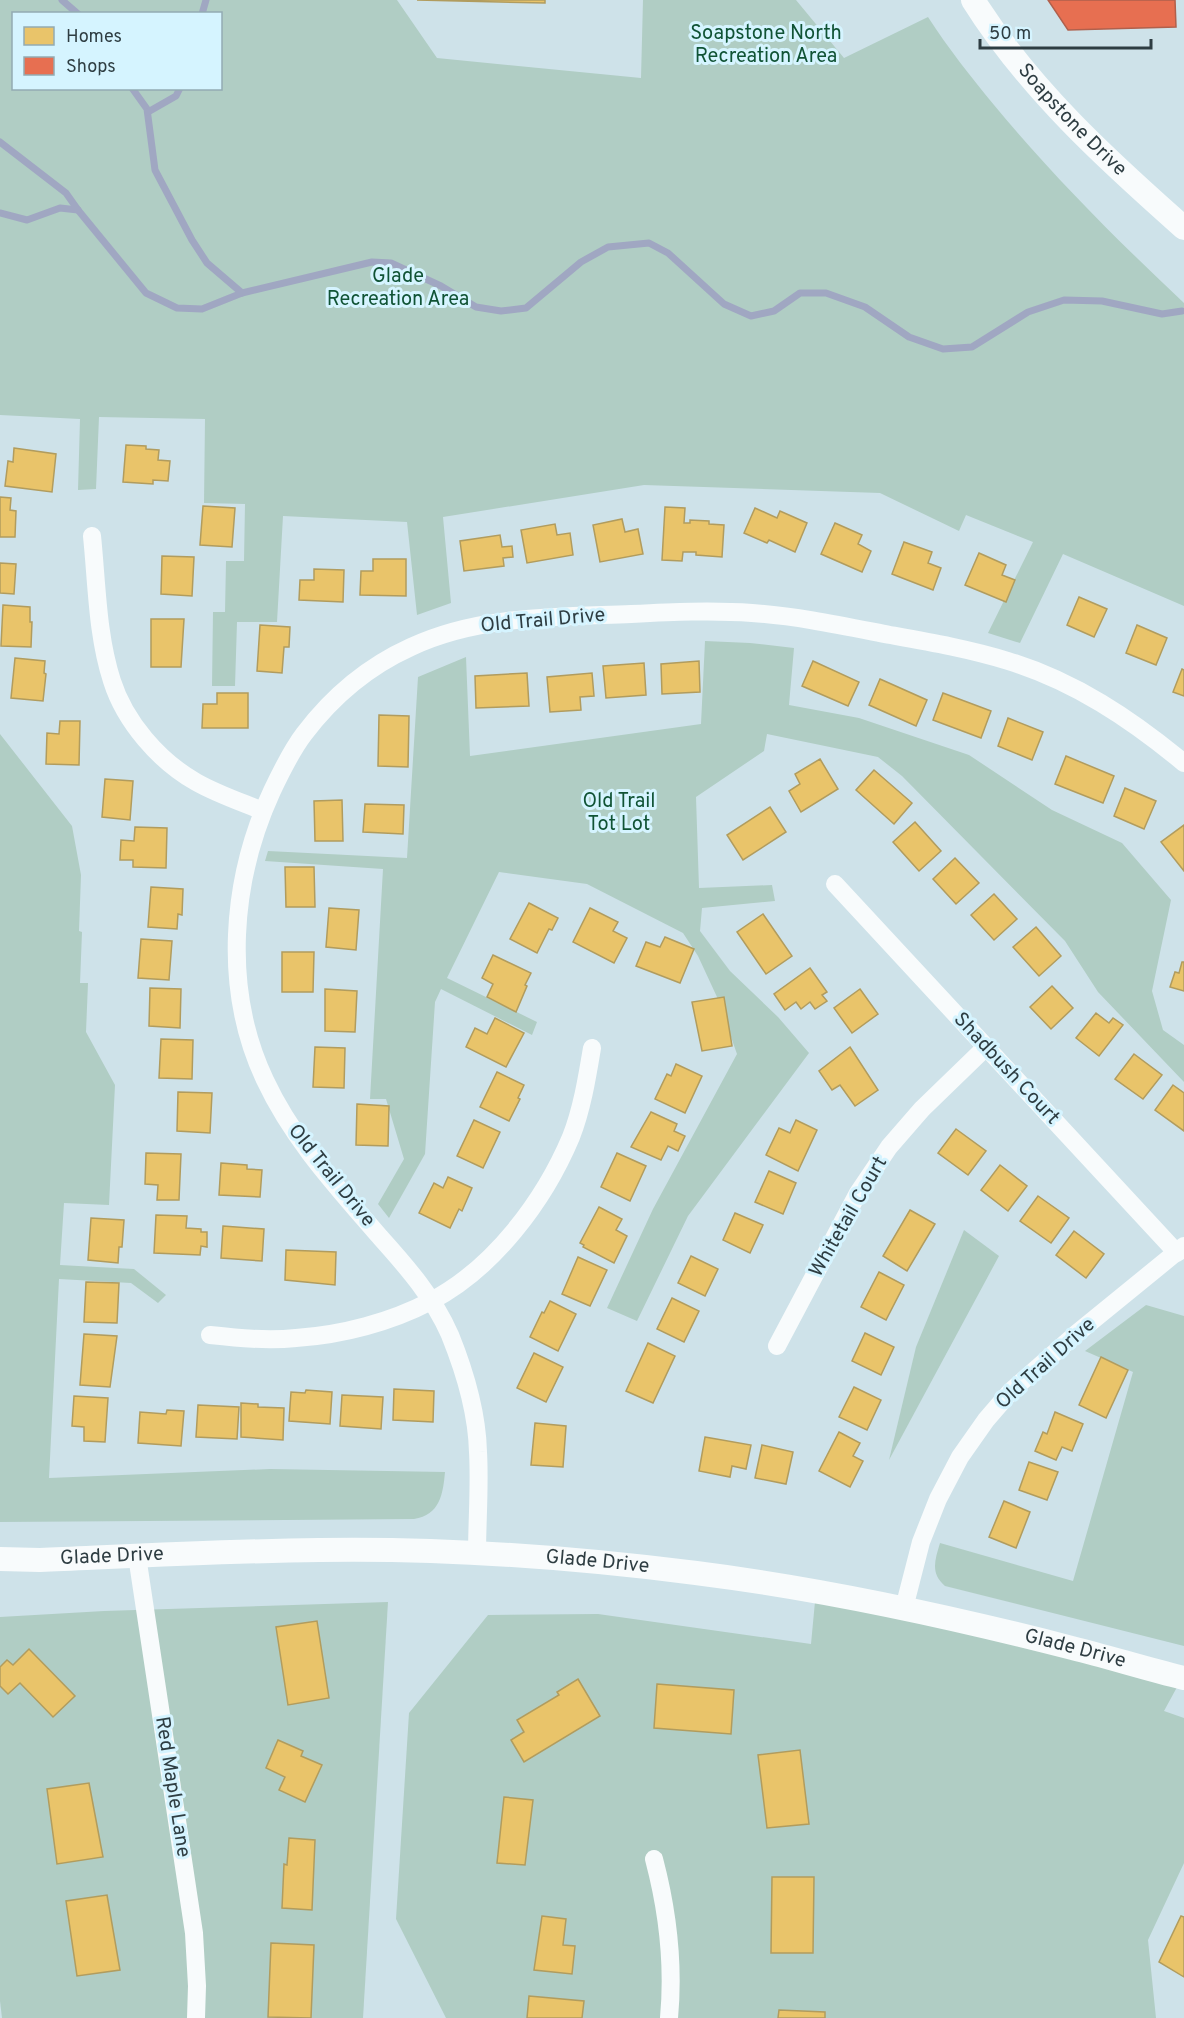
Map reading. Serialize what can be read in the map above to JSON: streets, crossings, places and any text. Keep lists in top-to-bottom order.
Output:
{
  "streets": {
    "street": [
      "Soapstone Drive",
      "Old Trail Drive",
      "Shadbush Court",
      "Whitetail Court",
      "Glade Drive",
      "Red Maple Lane"
    ]
  },
  "crossings": [
    ["Old Trail Drive", "Shadbush Court"],
    ["Old Trail Drive", "Glade Drive"],
    ["Shadbush Court", "Whitetail Court"],
    ["Glade Drive", "Red Maple Lane"]
  ],
  "parks": ["Soapstone North Recreation Area", "Glade Recreation Area", "Old Trail Tot Lot"],
  "legend": ["Homes", "Shops"],
  "scale_bar": "50 m"
}
